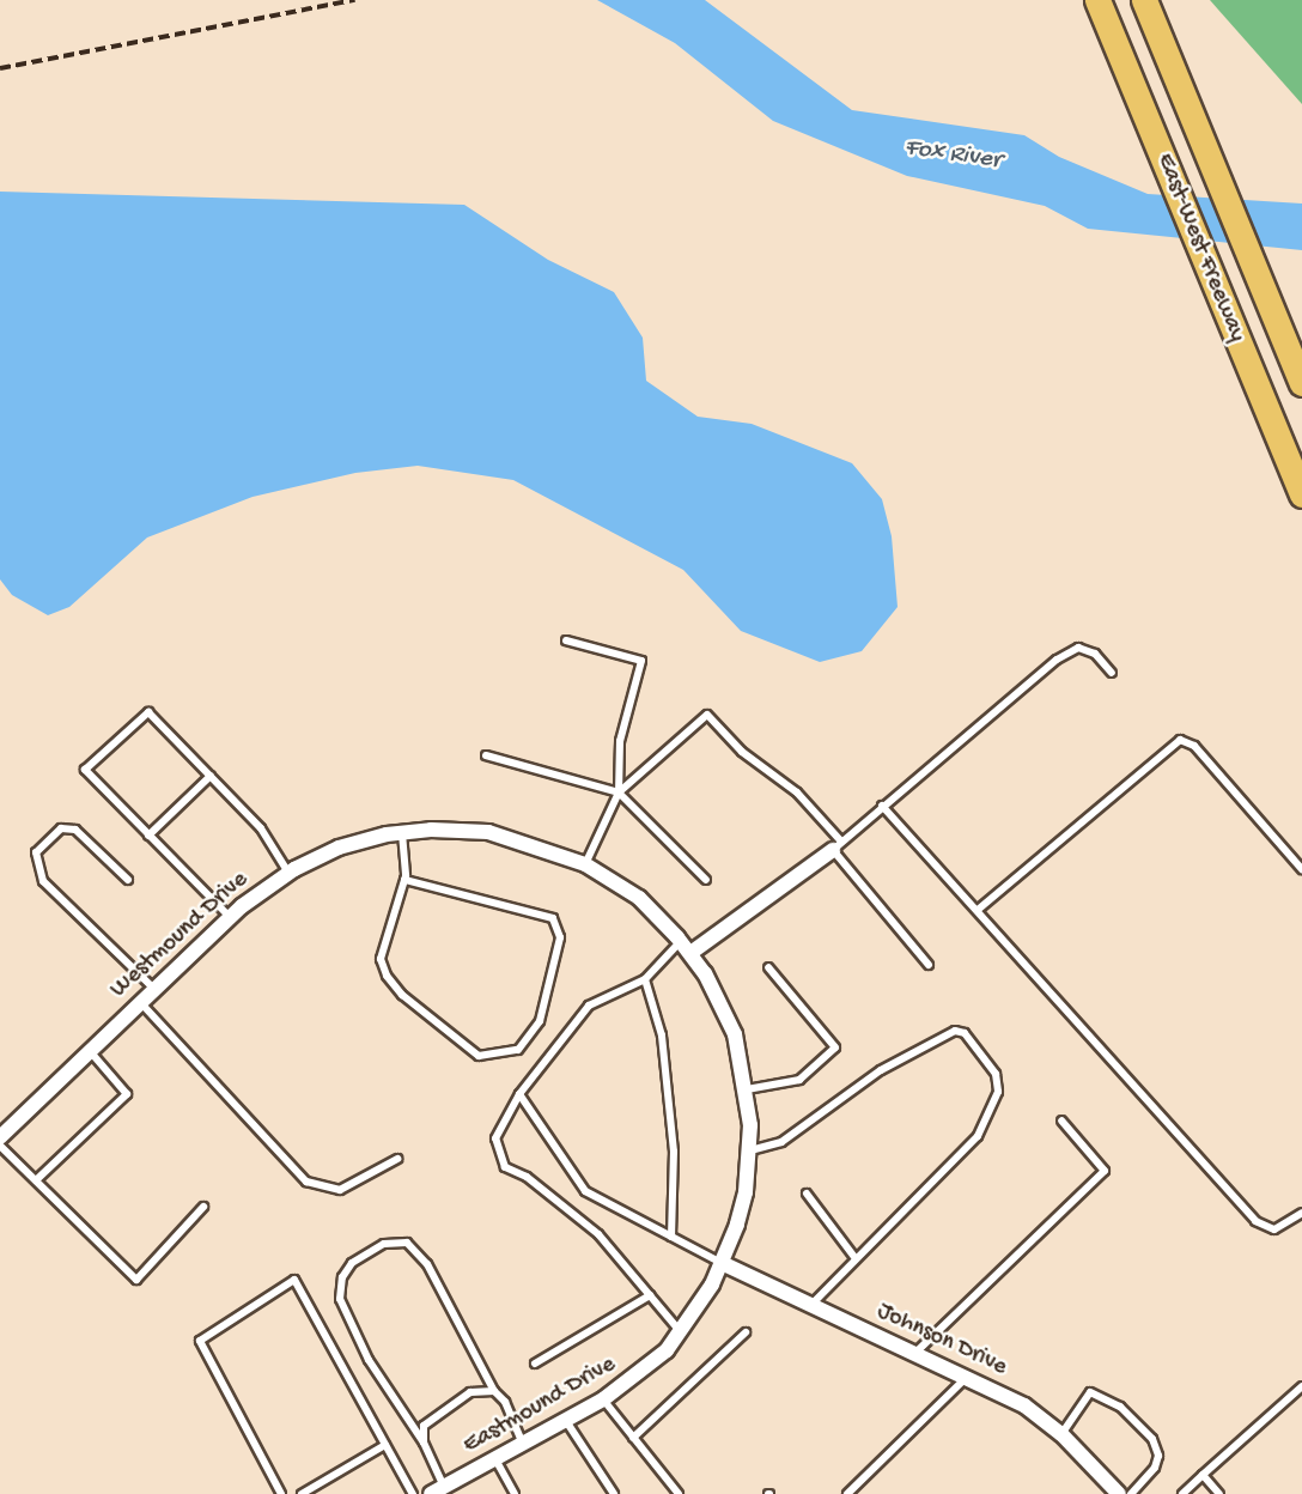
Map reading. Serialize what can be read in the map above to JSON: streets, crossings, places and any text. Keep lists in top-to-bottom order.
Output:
{
  "streets": {
    "highway": ["East-West Freeway"],
    "street": ["Westmound Drive", "Johnson Drive", "Eastmound Drive"]
  },
  "crossings": [
    ["Westmound Drive", "Eastmound Drive"],
    ["Johnson Drive", "Eastmound Drive"]
  ],
  "water": ["Fox River"]
}
